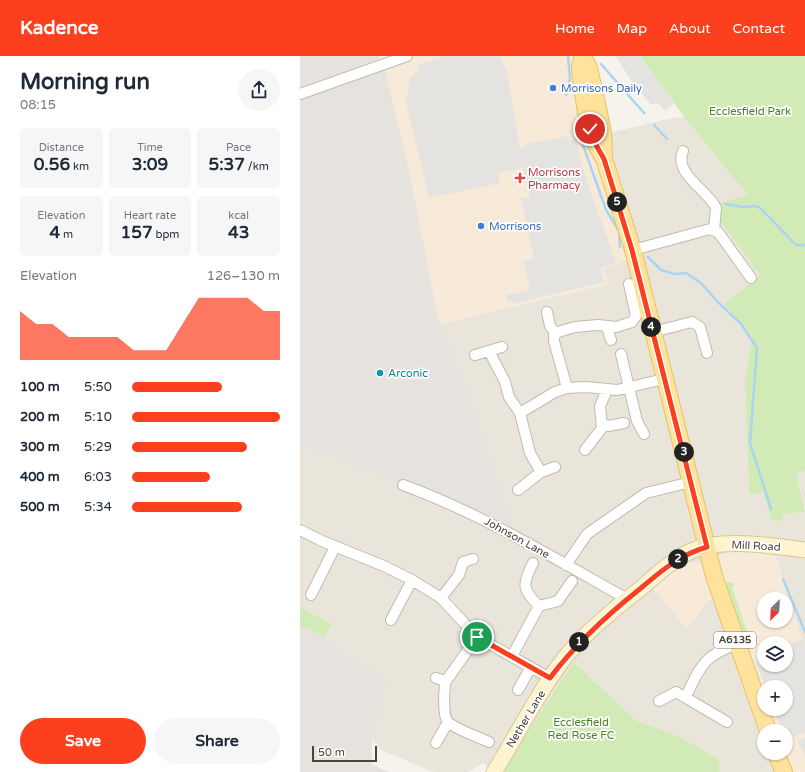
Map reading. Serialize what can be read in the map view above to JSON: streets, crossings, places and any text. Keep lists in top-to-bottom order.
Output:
{
  "streets": {
    "main road": ["Mill Road", "A6135", "Nether Lane"],
    "street": ["Johnson Lane"]
  },
  "crossings": [
    ["Johnson Lane", "Mill Road"],
    ["Johnson Lane", "Nether Lane"],
    ["Mill Road", "A6135"],
    ["Mill Road", "Nether Lane"]
  ],
  "parks": ["Ecclesfield Park", "Ecclesfield Red Rose FC"],
  "places": {
    "other": ["Morrisons Daily", "Morrisons", "Arconic"],
    "health": ["Morrisons Pharmacy"]
  },
  "scale_bar": "50 m",
  "north": "bottom left",
  "page": {
    "header": "Kadence",
    "nav": [
      "Home",
      "Map",
      "About",
      "Contact"
    ],
    "heading": ["Morning run", "08:15"],
    "stats": [
      ["Distance", "0.56 km"],
      ["Time", "3:09"],
      ["Pace", "5:37 /km"],
      ["Elevation", "4 m"],
      ["Heart rate", "157 bpm"],
      ["kcal", "43"]
    ],
    "pins": [
      "5",
      "4",
      "3",
      "2",
      "1"
    ],
    "chart": ["Elevation", "126–130 m"],
    "list": [
      {
        "name": "100 m",
        "note": "5:50"
      },
      {
        "name": "200 m",
        "note": "5:10"
      },
      {
        "name": "300 m",
        "note": "5:29"
      },
      {
        "name": "400 m",
        "note": "6:03"
      },
      {
        "name": "500 m",
        "note": "5:34"
      }
    ],
    "map_buttons": ["+", "−"],
    "buttons": ["Save", "Share"],
    "scale": "50 m"
  }
}
